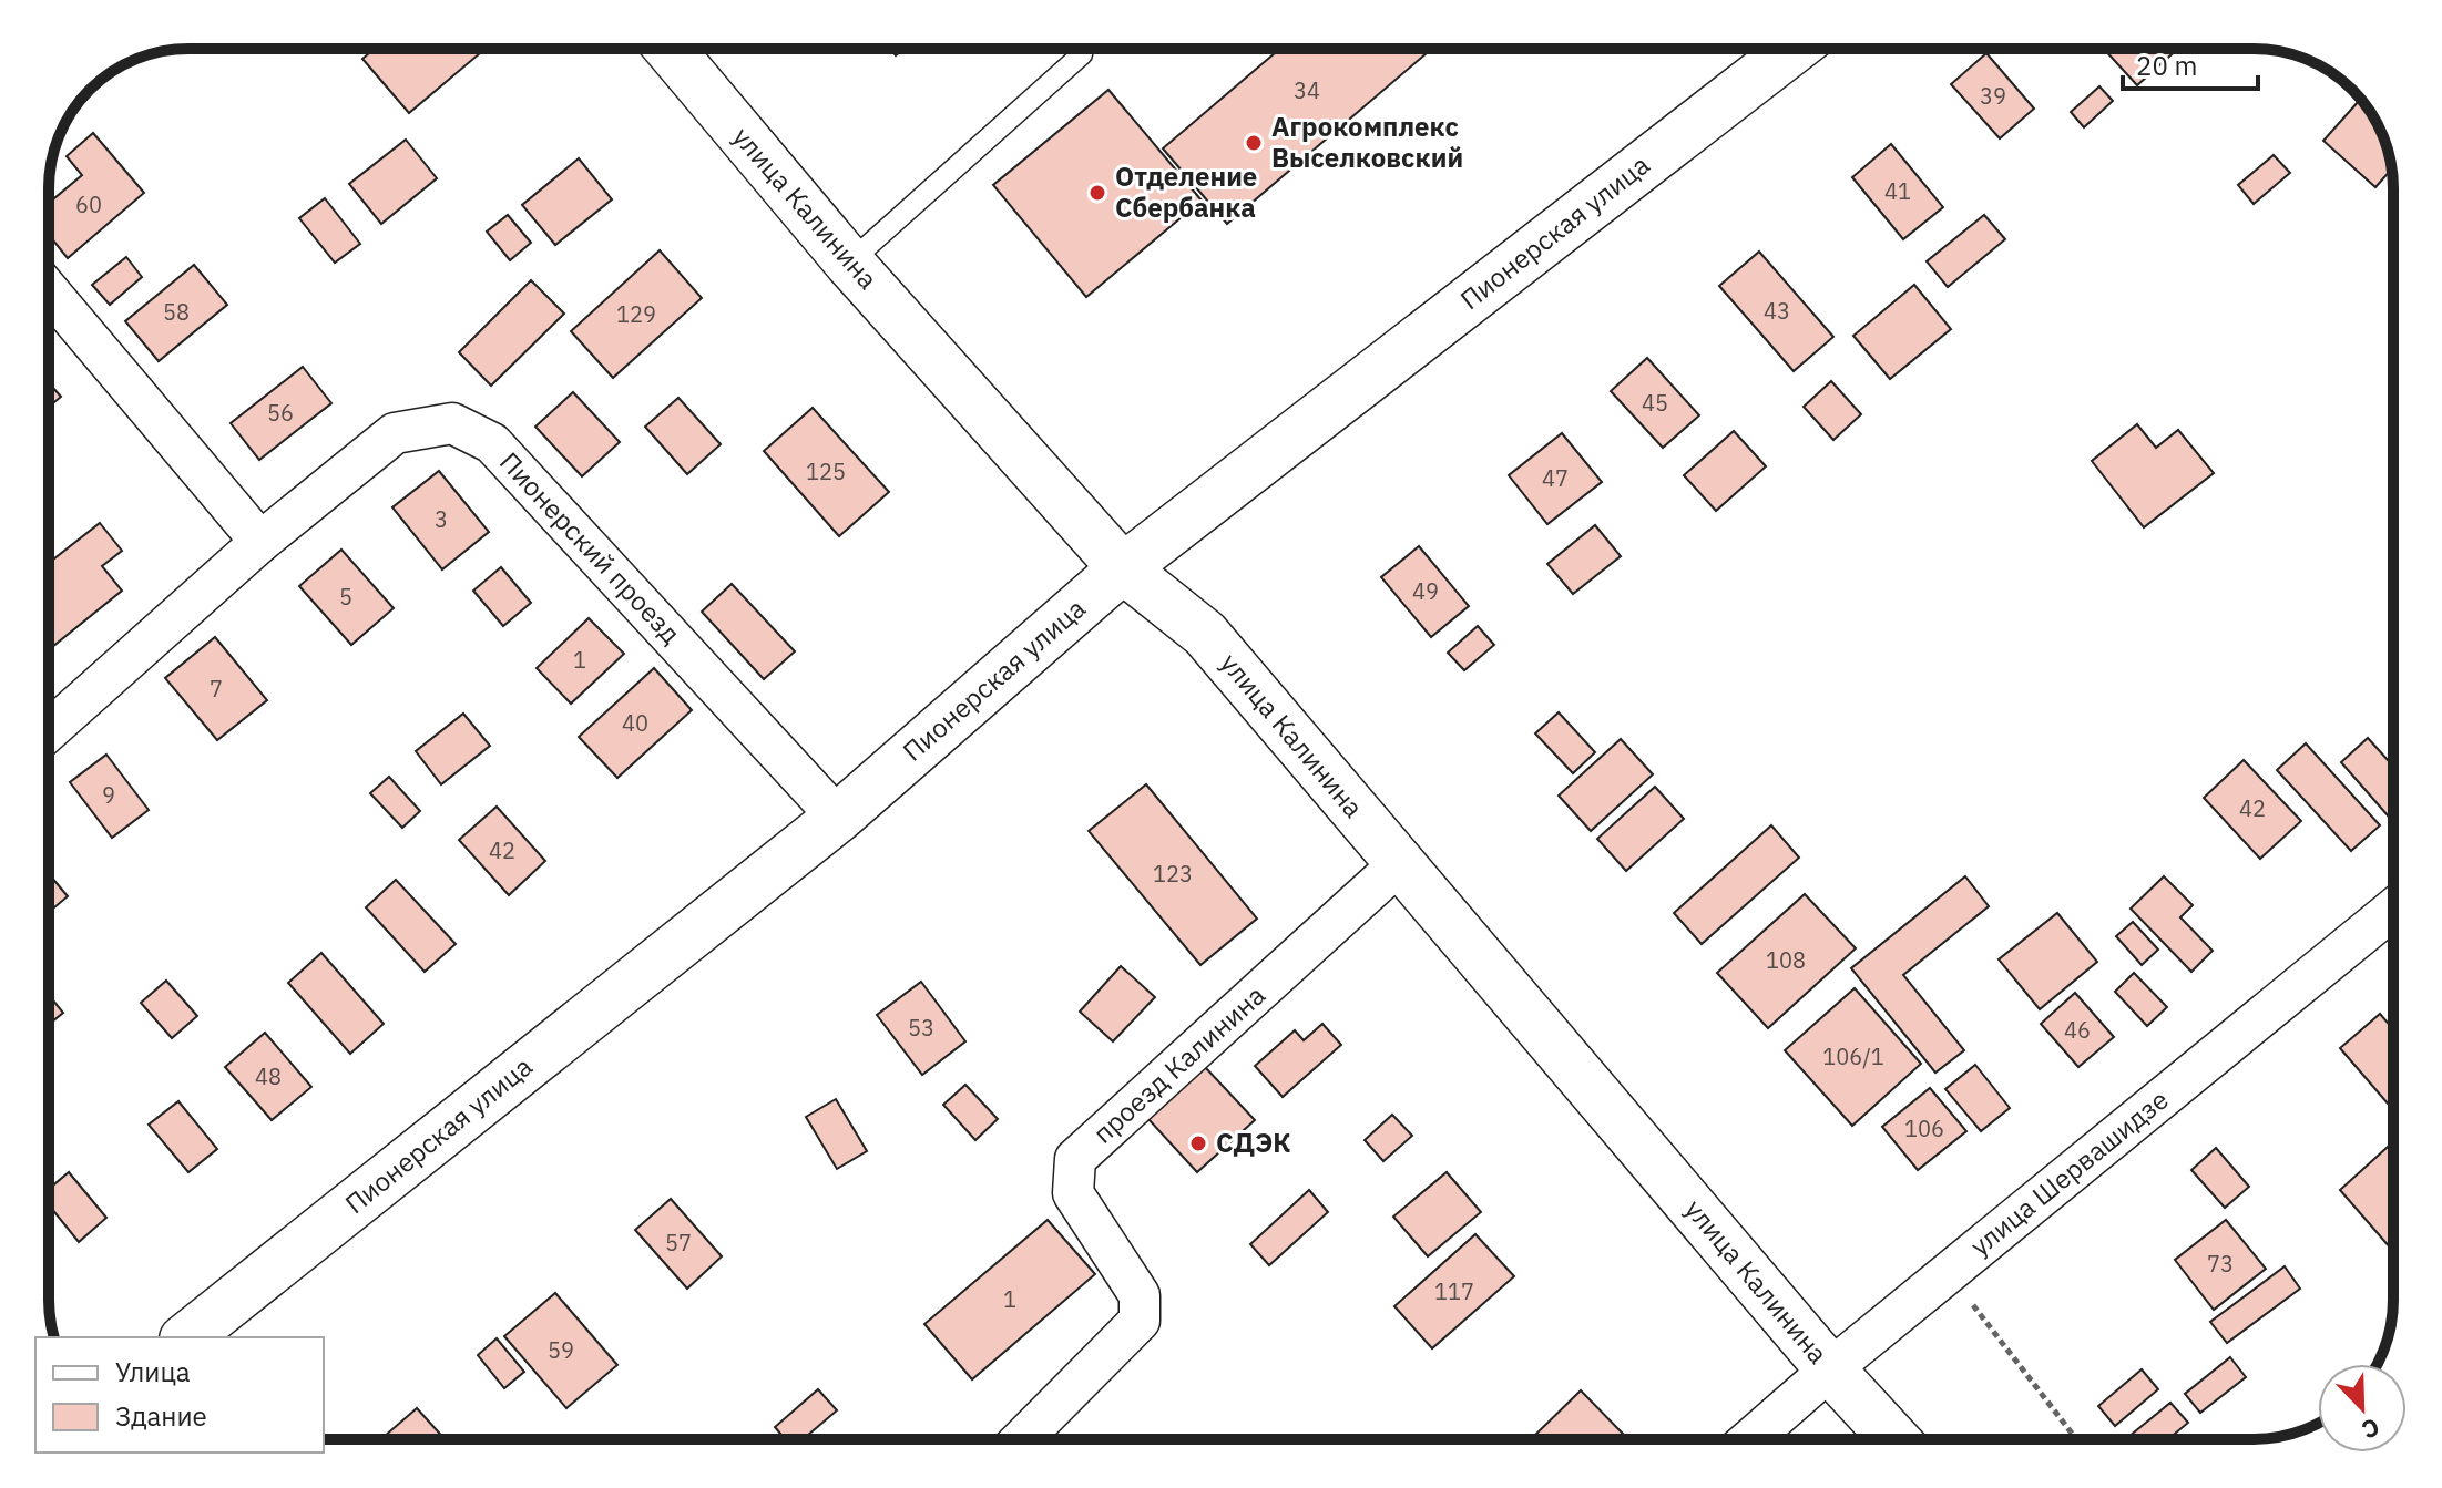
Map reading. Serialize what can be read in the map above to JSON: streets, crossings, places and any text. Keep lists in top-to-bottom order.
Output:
{
  "streets": {
    "street": [
      "улица Калинина",
      "Пионерская улица",
      "Пионерский проезд",
      "проезд Калинина",
      "улица Шервашидзе"
    ]
  },
  "crossings": [
    ["улица Калинина", "Пионерская улица"],
    ["улица Калинина", "проезд Калинина"],
    ["улица Калинина", "улица Шервашидзе"],
    ["Пионерская улица", "Пионерский проезд"]
  ],
  "places": ["Агрокомплекс Выселковский", "Отделение Сбербанка", "СДЭК"],
  "house_numbers": [
    "34",
    "39",
    "41",
    "60",
    "43",
    "58",
    "129",
    "45",
    "56",
    "125",
    "47",
    "3",
    "49",
    "5",
    "1",
    "7",
    "40",
    "9",
    "42",
    "42",
    "123",
    "108",
    "53",
    "46",
    "106/1",
    "48",
    "106",
    "57",
    "73",
    "117",
    "1",
    "59"
  ],
  "legend": ["Улица", "Здание"],
  "scale_bar": "20 m",
  "north": "bottom right"
}
